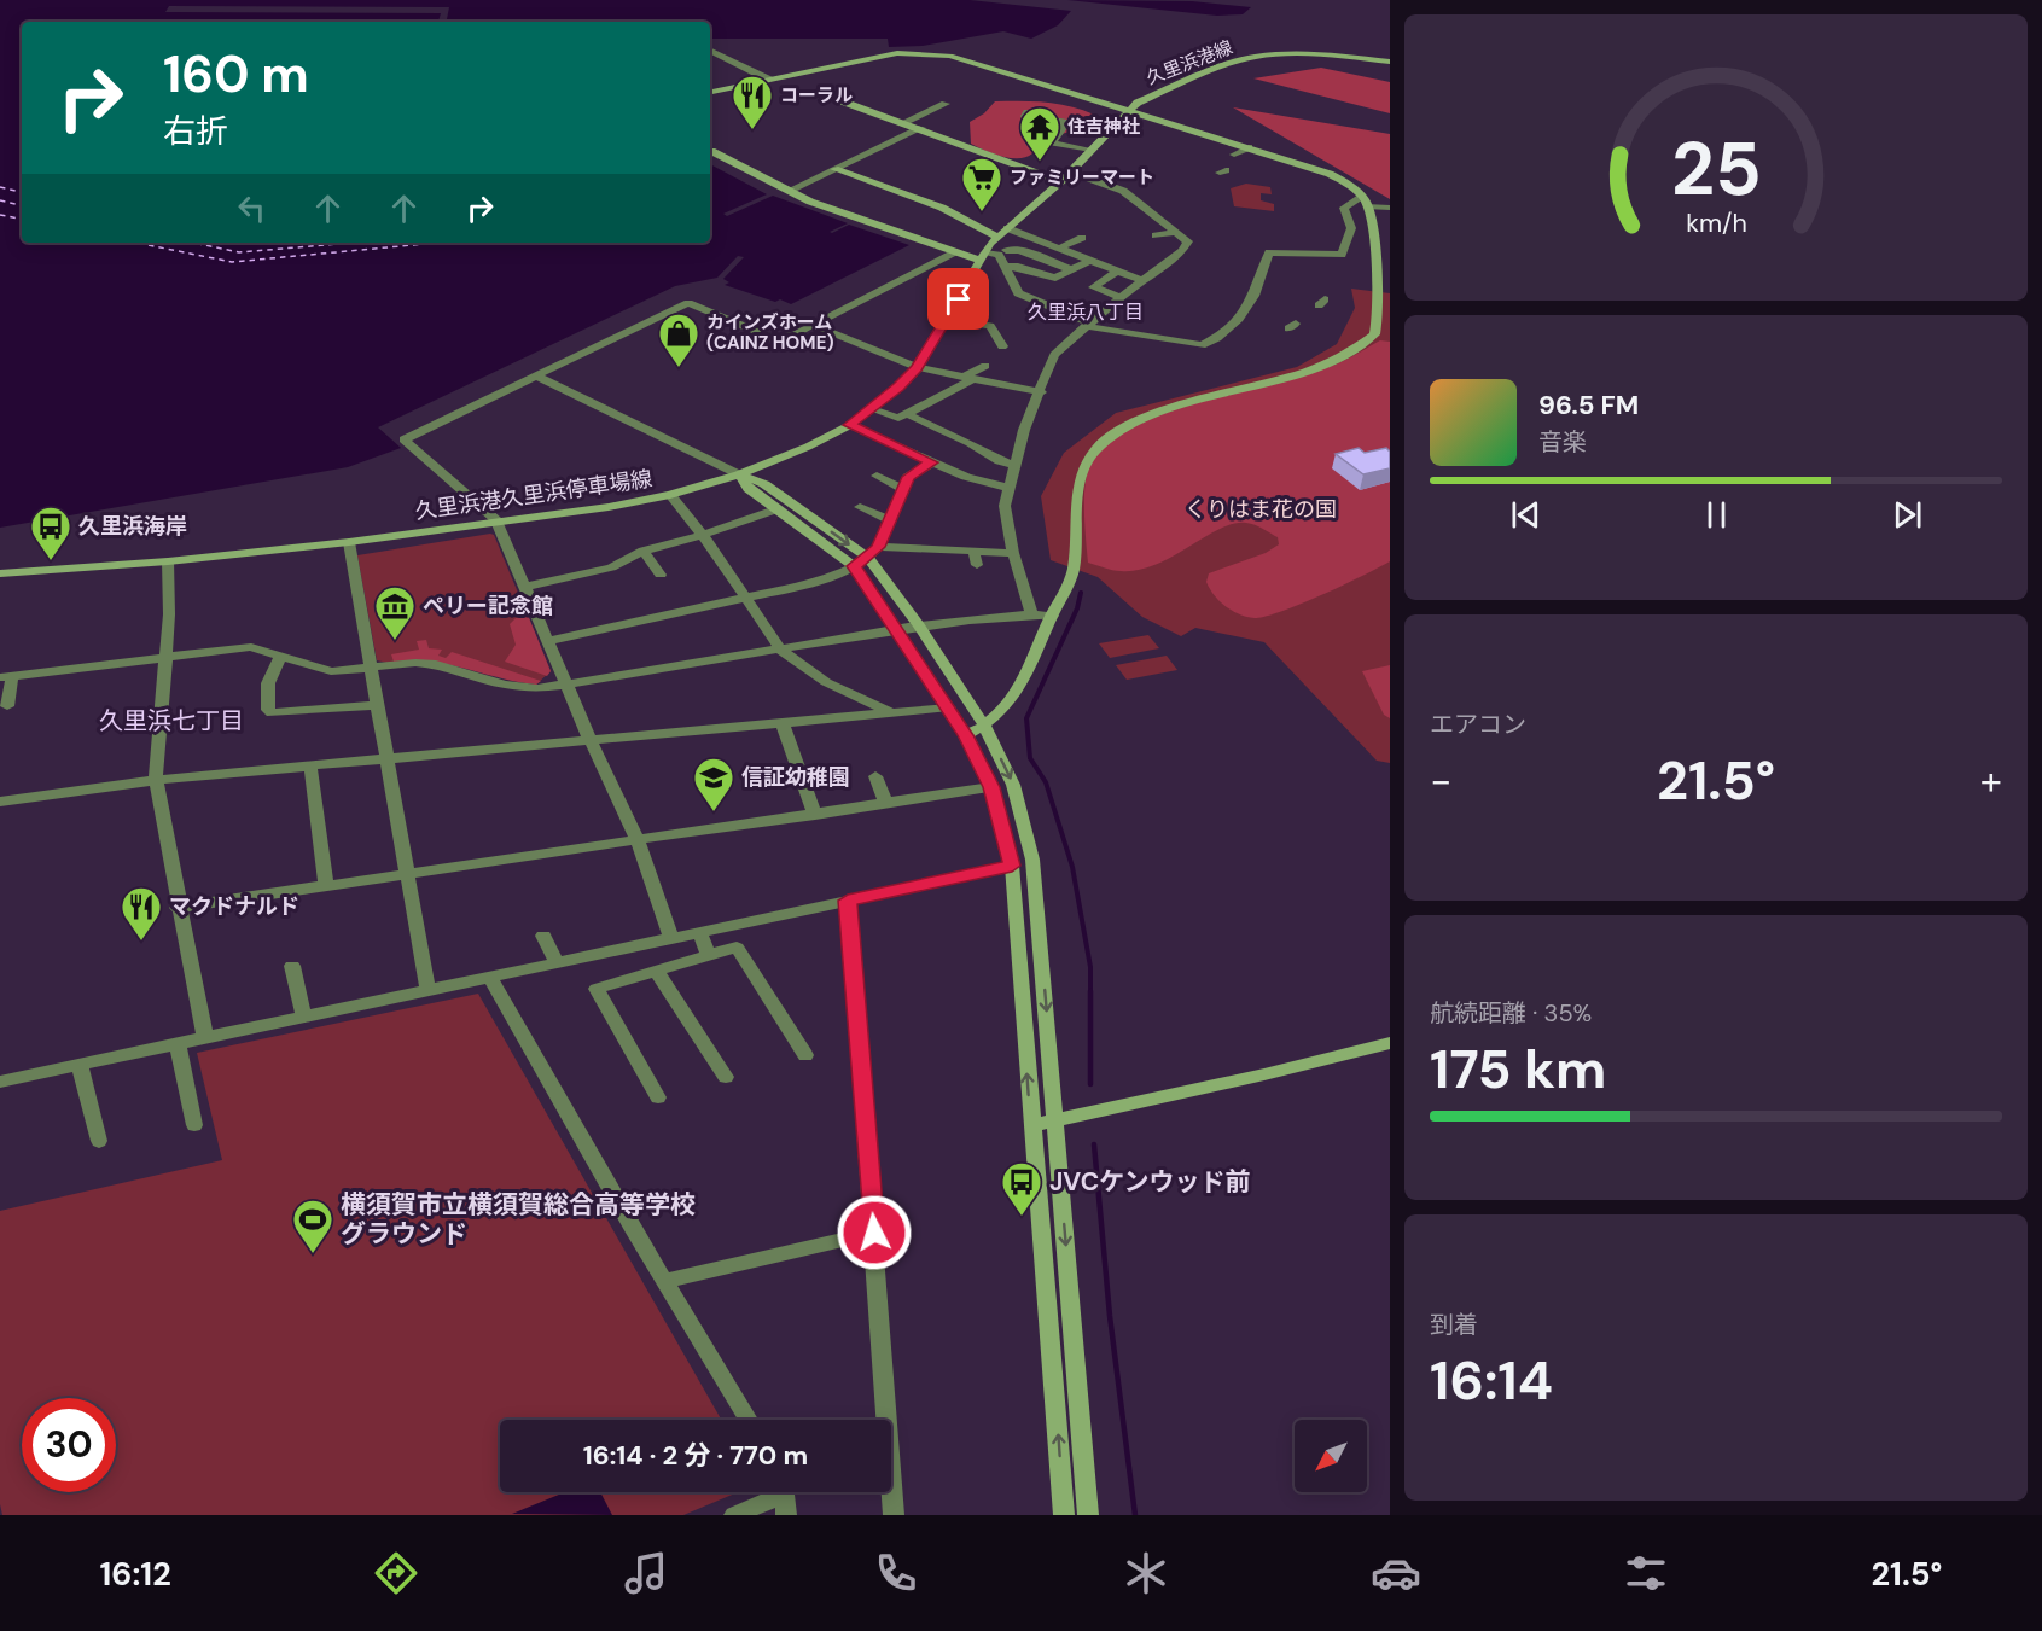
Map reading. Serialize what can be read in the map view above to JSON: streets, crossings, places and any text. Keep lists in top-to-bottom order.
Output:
{
  "streets": {
    "street": ["久里浜港線", "久里浜港久里浜停車場線"]
  },
  "crossings": [
    ["久里浜港線", "久里浜港久里浜停車場線"]
  ],
  "districts": ["久里浜八丁目", "久里浜七丁目"],
  "parks": ["くりはま花の国"],
  "places": {
    "restaurant": ["コーラル", "マクドナルド"],
    "temple": ["住吉神社"],
    "supermarket": ["ファミリーマート"],
    "shop": ["カインズホーム (CAINZ HOME)"],
    "bus stop": ["久里浜海岸", "JVCケンウッド前"],
    "museum": ["ペリー記念館"],
    "school or university": ["信証幼稚園"],
    "sports": ["横須賀市立横須賀総合高等学校 グラウンド"]
  },
  "north": "bottom left",
  "page": {
    "turn": ["160 m", "右折"],
    "song": ["96.5 FM", "音楽"],
    "tile": [
      "エアコン",
      ["航続距離 · 35%", "175 km"],
      ["到着", "16:14"]
    ],
    "heat": ["−", "21.5°", "+"],
    "limit": "30",
    "trip": "16:14 · 2 分 · 770 m",
    "tabs": ["16:12", "21.5°"],
    "gauge": ["25", "km/h"]
  }
}
